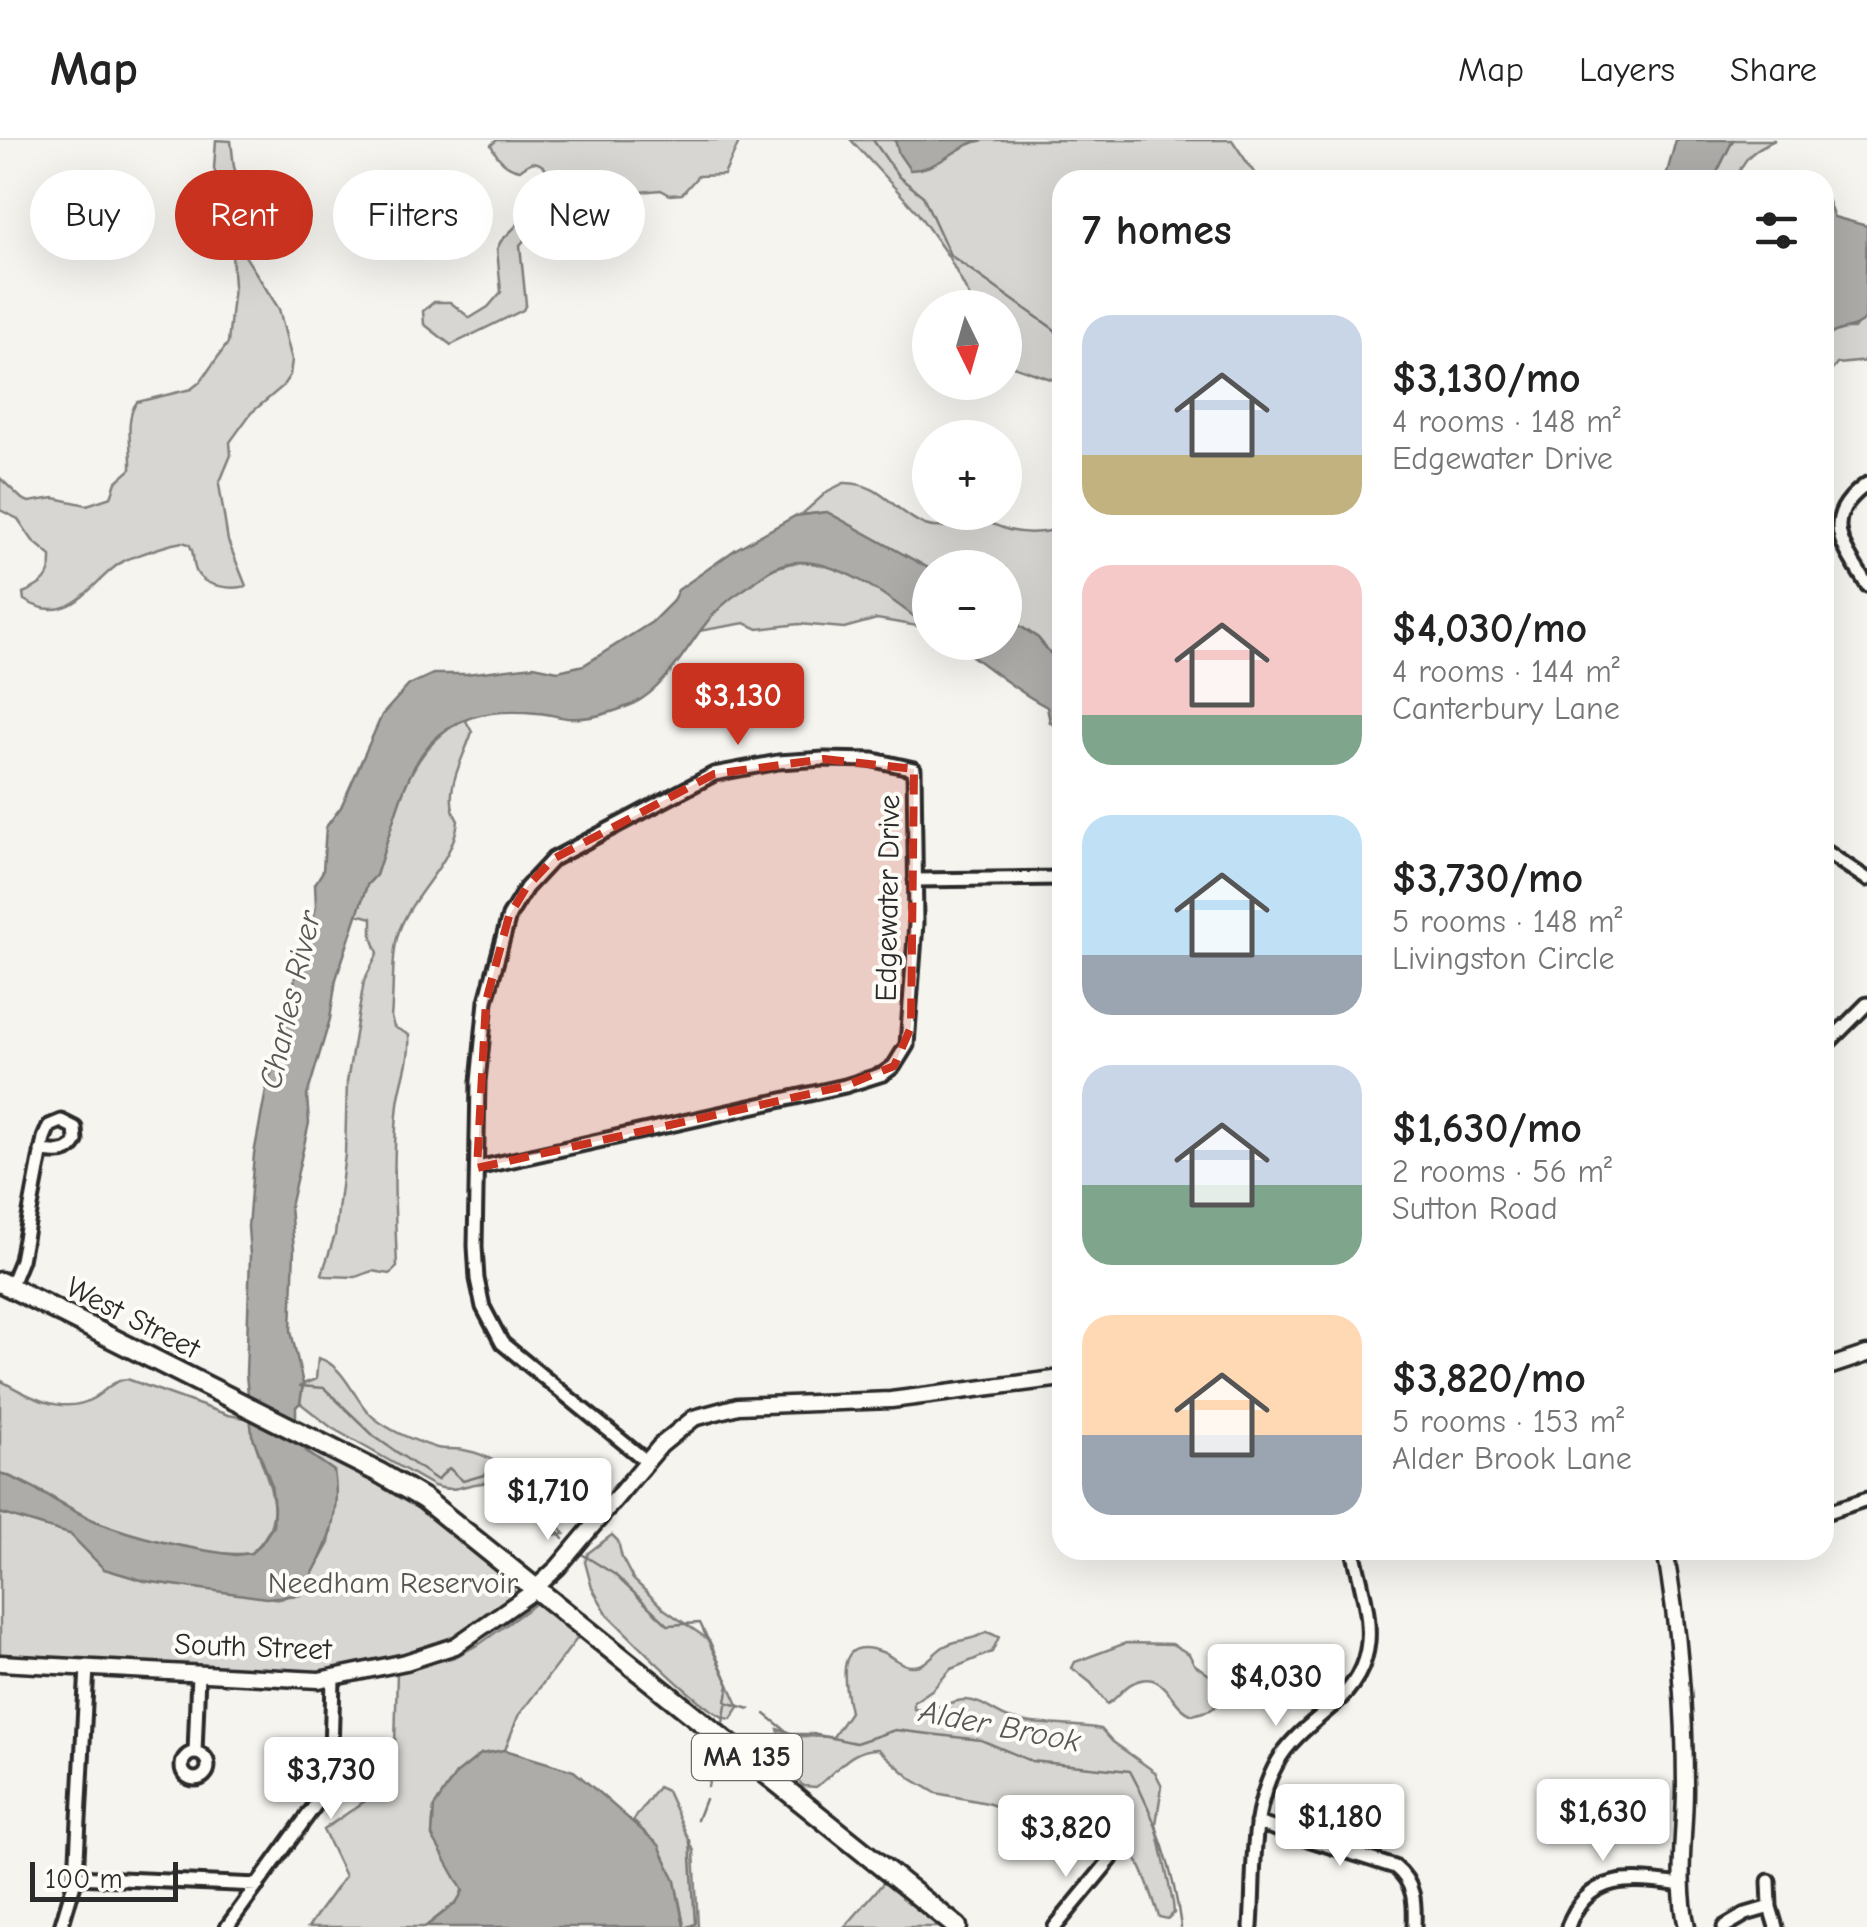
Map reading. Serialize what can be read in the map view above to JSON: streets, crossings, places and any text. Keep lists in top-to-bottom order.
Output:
{
  "streets": {
    "main road": ["West Street", "MA 135"],
    "street": ["Edgewater Drive", "South Street"]
  },
  "crossings": [
    ["Edgewater Drive", "South Street"],
    ["West Street", "South Street"],
    ["West Street", "MA 135"],
    ["South Street", "MA 135"]
  ],
  "water": ["Charles River", "Alder Brook"],
  "parks": ["Needham Reservoir"],
  "scale_bar": "100 m",
  "north": "bottom",
  "page": {
    "header": "Map",
    "nav": ["Map", "Layers", "Share"],
    "chip": [
      "Buy",
      "Rent",
      "Filters",
      "New"
    ],
    "heading": "7 homes",
    "map_buttons": ["+", "−"],
    "list": [
      {
        "name": "$3,130/mo",
        "note": "4 rooms · 148 m² · Edgewater Drive"
      },
      {
        "name": "$4,030/mo",
        "note": "4 rooms · 144 m² · Canterbury Lane"
      },
      {
        "name": "$3,730/mo",
        "note": "5 rooms · 148 m² · Livingston Circle"
      },
      {
        "name": "$1,630/mo",
        "note": "2 rooms · 56 m² · Sutton Road"
      },
      {
        "name": "$3,820/mo",
        "note": "5 rooms · 153 m² · Alder Brook Lane"
      }
    ],
    "price": [
      "$3,130",
      "$1,710",
      "$4,030",
      "$3,730",
      "$1,630",
      "$1,180",
      "$3,820"
    ],
    "scale": "100 m"
  }
}
